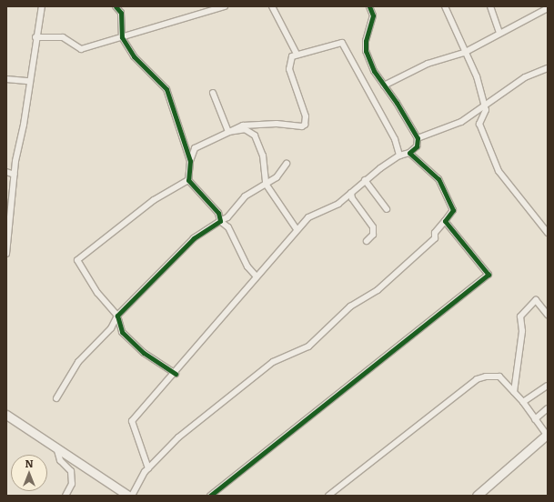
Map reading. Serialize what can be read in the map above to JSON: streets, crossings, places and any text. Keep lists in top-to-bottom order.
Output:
{
  "north": "top"
}
